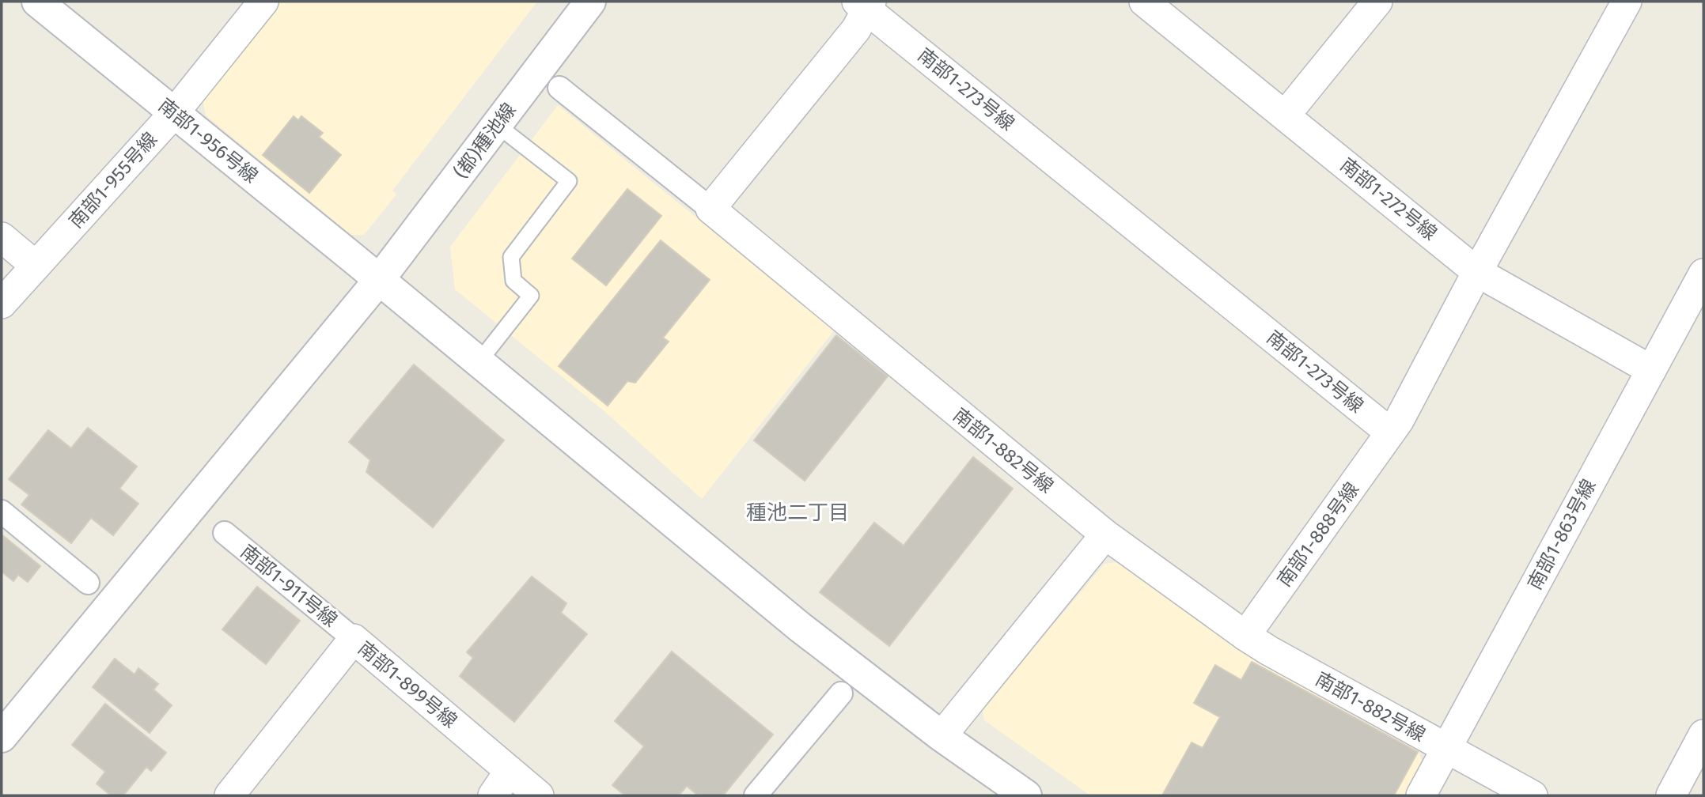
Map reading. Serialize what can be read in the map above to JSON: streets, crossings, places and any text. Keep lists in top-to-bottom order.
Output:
{
  "streets": {
    "street": [
      "南部1-273号線",
      "南部1-956号線",
      "(都)種池線",
      "南部1-955号線",
      "南部1-272号線",
      "南部1-882号線",
      "南部1-888号線",
      "南部1-863号線",
      "南部1-911号線",
      "南部1-899号線"
    ]
  },
  "crossings": [
    ["南部1-273号線", "南部1-888号線"],
    ["南部1-956号線", "(都)種池線"],
    ["南部1-956号線", "南部1-955号線"],
    ["南部1-272号線", "南部1-863号線"],
    ["南部1-882号線", "南部1-888号線"],
    ["南部1-882号線", "南部1-863号線"],
    ["南部1-911号線", "南部1-899号線"]
  ],
  "districts": ["種池二丁目"]
}
